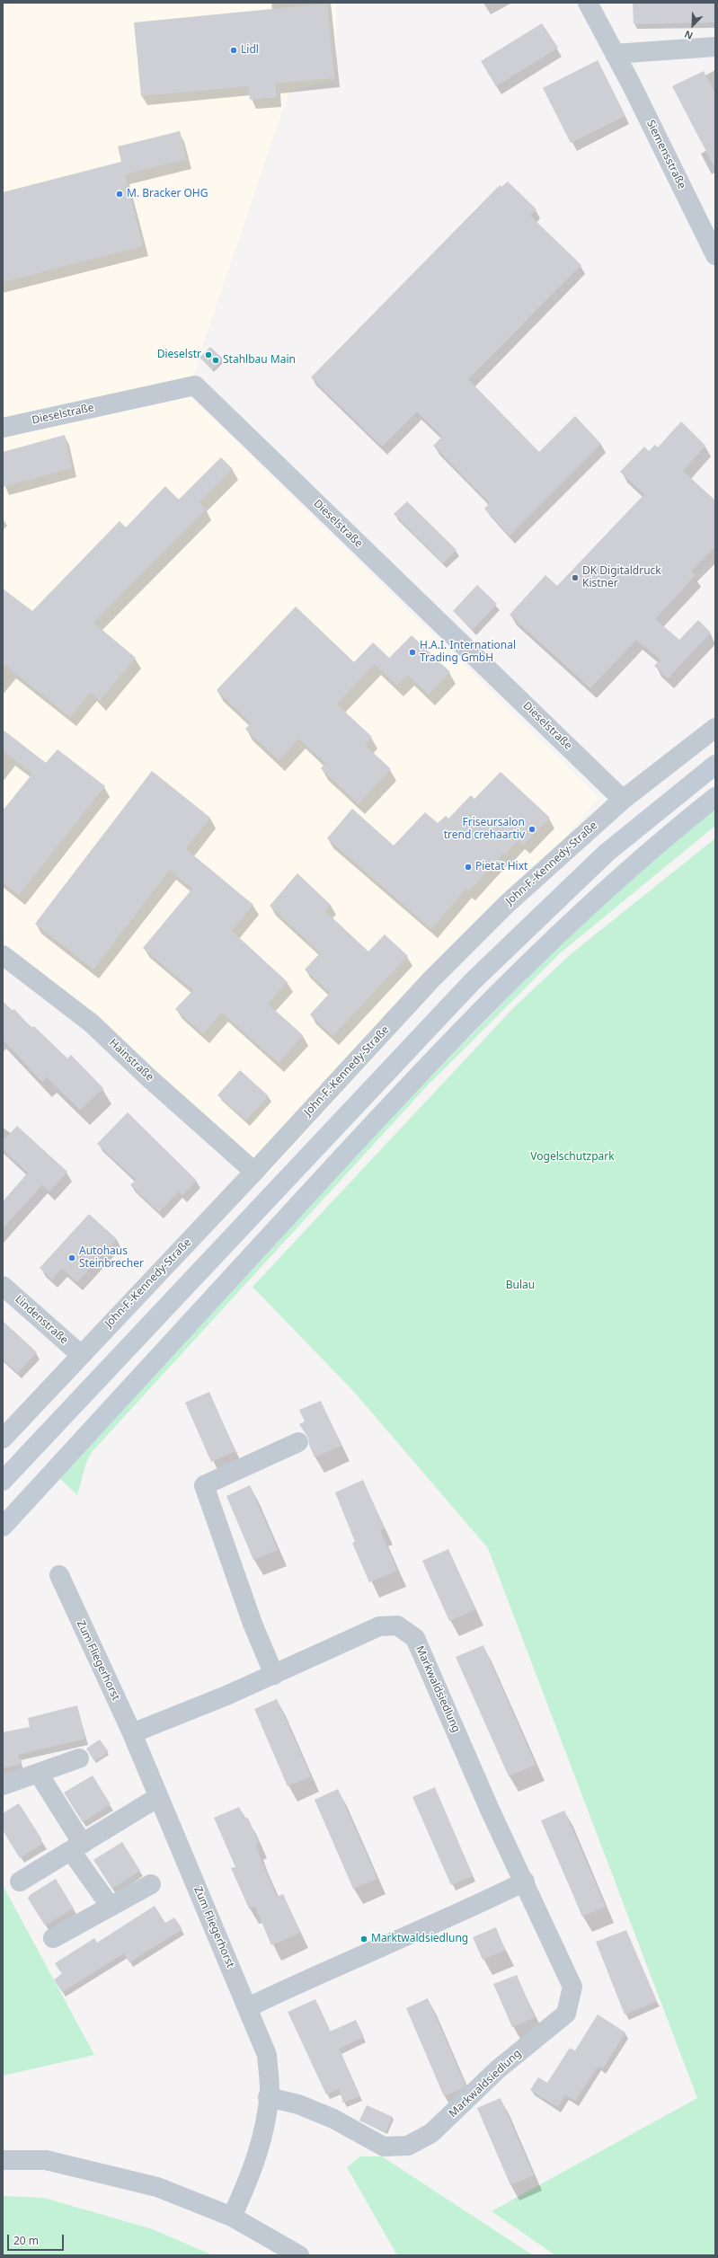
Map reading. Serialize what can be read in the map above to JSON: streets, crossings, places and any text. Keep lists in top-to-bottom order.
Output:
{
  "streets": {
    "street": [
      "Siemensstraße",
      "Dieselstraße",
      "John-F.-Kennedy-Straße",
      "Hainstraße",
      "Lindenstraße",
      "Zum Fliegerhorst",
      "Markwaldsiedlung"
    ]
  },
  "crossings": [
    ["Dieselstraße", "John-F.-Kennedy-Straße"],
    ["John-F.-Kennedy-Straße", "Hainstraße"],
    ["John-F.-Kennedy-Straße", "Lindenstraße"],
    ["Zum Fliegerhorst", "Markwaldsiedlung"]
  ],
  "parks": ["Vogelschutzpark", "Bulau"],
  "places": [
    "Lidl",
    "M. Bracker OHG",
    "Dieselstr",
    "Stahlbau Main",
    "DK Digitaldruck Kistner",
    "H.A.I. International Trading GmbH",
    "Friseursalon trend crehaartiv",
    "Pietät Hixt",
    "Autohaus Steinbrecher",
    "Marktwaldsiedlung"
  ],
  "scale_bar": "20 m",
  "north": "bottom left"
}
